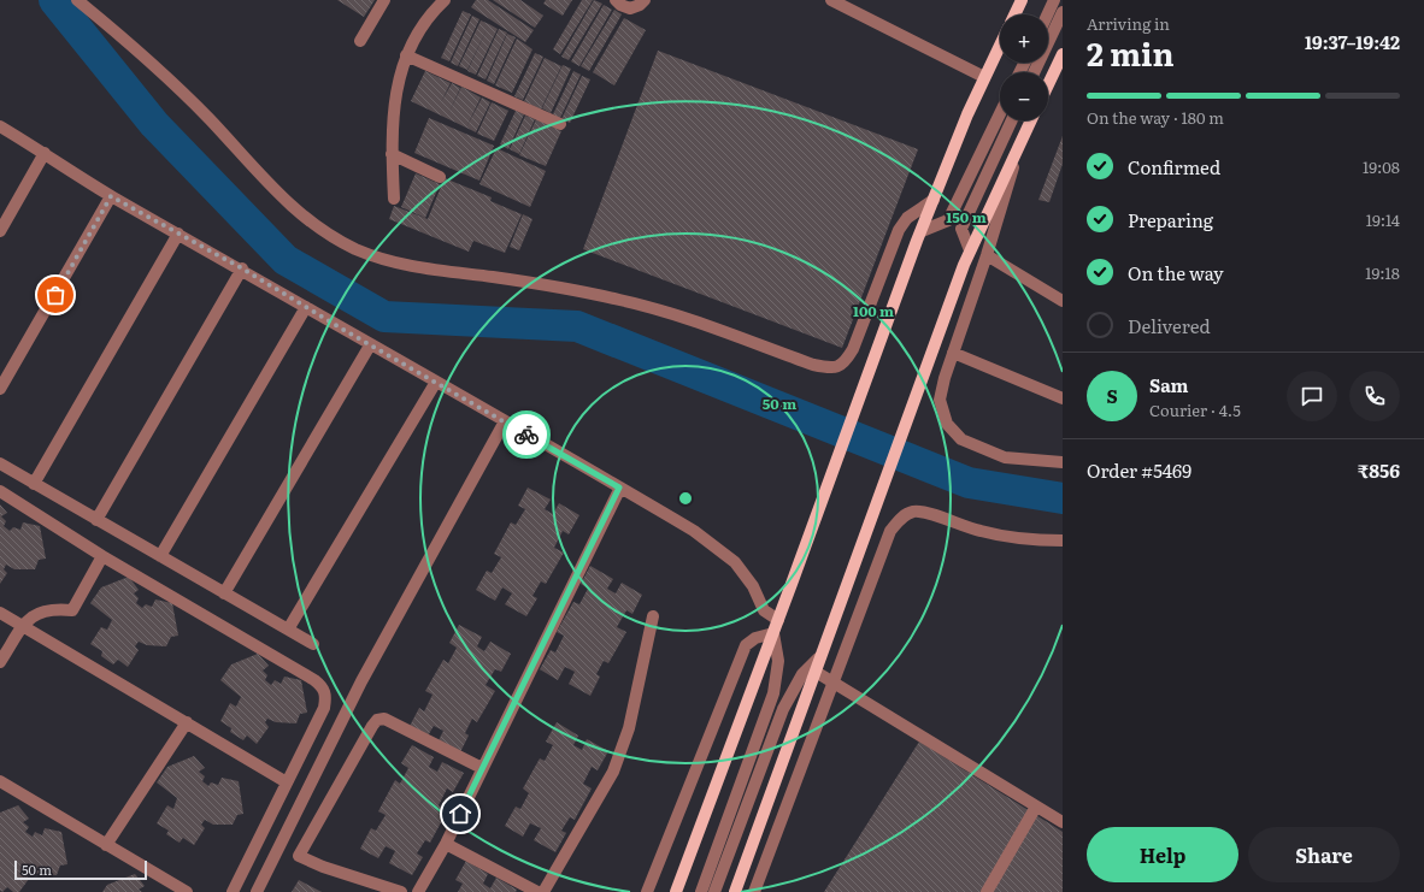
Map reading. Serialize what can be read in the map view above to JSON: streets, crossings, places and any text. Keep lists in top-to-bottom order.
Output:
{
  "scale_bar": "50 m",
  "page": {
    "heading": ["2 min", "Arriving in", "19:37–19:42"],
    "panel": [
      "Sam",
      "Courier · 4.5",
      "Order #5469",
      "₹856"
    ],
    "map_buttons": ["+", "−"],
    "bar": "On the way · 180 m",
    "list": [
      ["Confirmed", "19:08"],
      ["Preparing", "19:14"],
      ["On the way", "19:18"],
      "Delivered"
    ],
    "round": "S",
    "buttons": ["Help", "Share"],
    "scale": "50 m"
  },
  "rings": ["150 m", "100 m", "50 m"]
}
